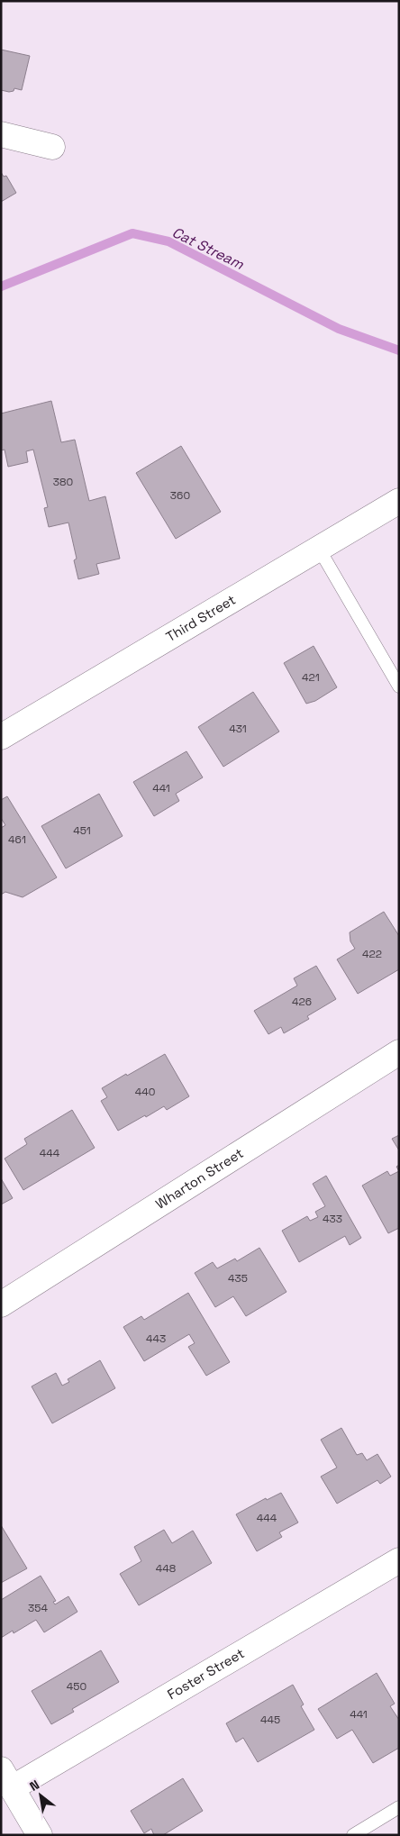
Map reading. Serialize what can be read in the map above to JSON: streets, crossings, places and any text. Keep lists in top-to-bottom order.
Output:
{
  "streets": {
    "street": ["Third Street", "Wharton Street", "Foster Street"]
  },
  "water": ["Cat Stream"],
  "house_numbers": [
    "380",
    "360",
    "421",
    "431",
    "441",
    "451",
    "461",
    "422",
    "426",
    "440",
    "444",
    "433",
    "435",
    "443",
    "444",
    "448",
    "354",
    "450",
    "441",
    "445"
  ],
  "north": "top left"
}
